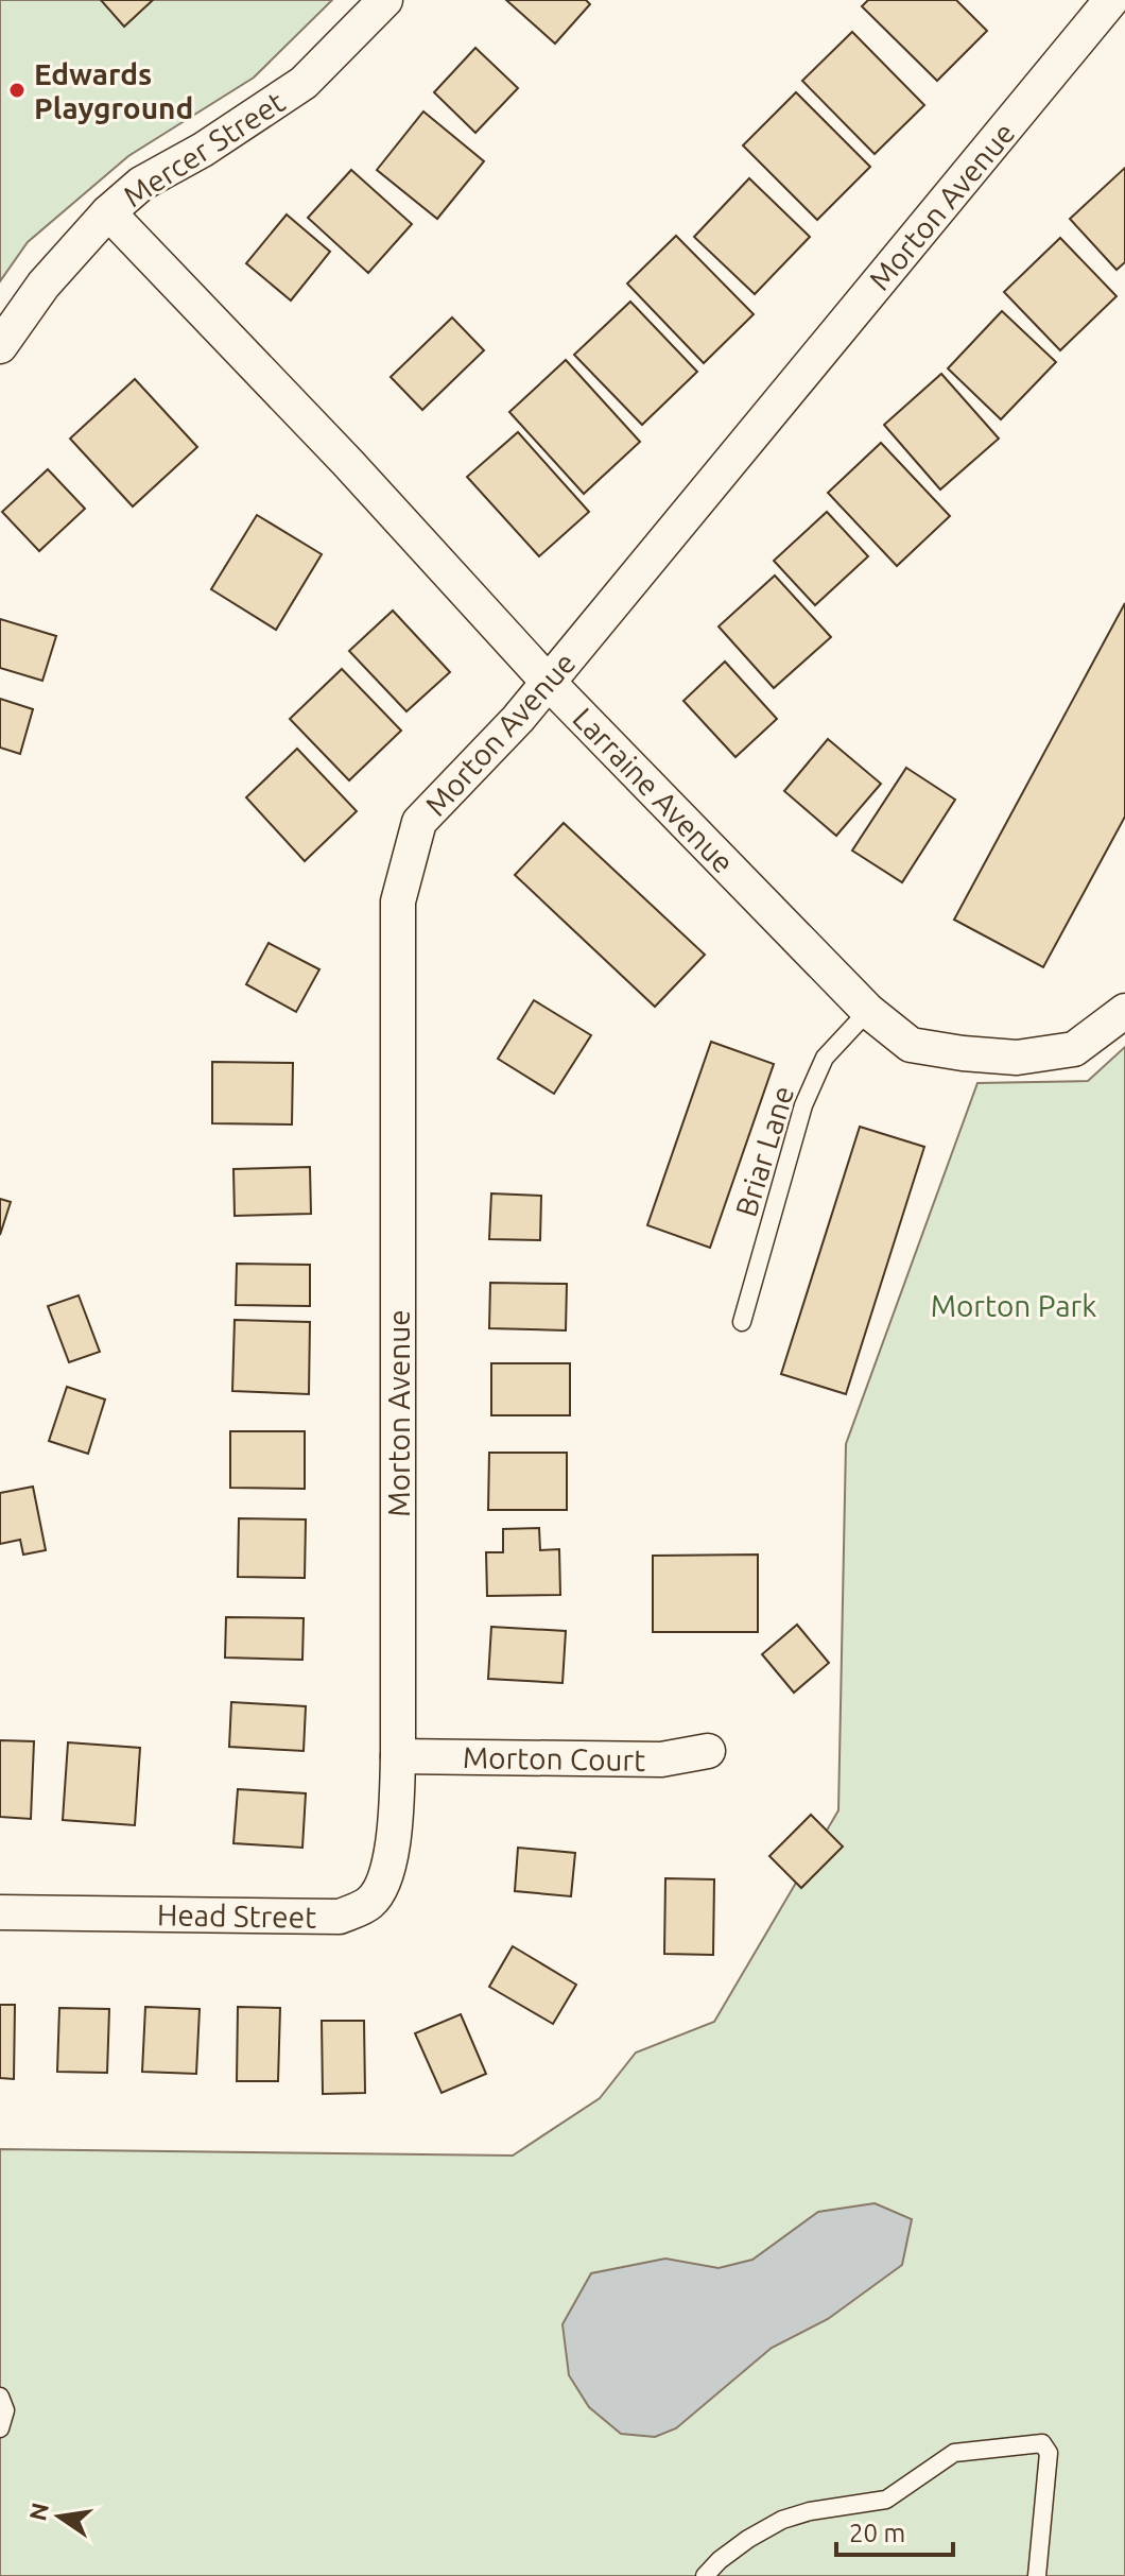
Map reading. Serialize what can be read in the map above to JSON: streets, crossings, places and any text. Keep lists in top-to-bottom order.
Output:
{
  "streets": {
    "street": [
      "Mercer Street",
      "Morton Avenue",
      "Larraine Avenue",
      "Morton Court",
      "Head Street"
    ],
    "lane": ["Briar Lane"]
  },
  "crossings": [
    ["Mercer Street", "Larraine Avenue"],
    ["Morton Avenue", "Larraine Avenue"],
    ["Morton Avenue", "Morton Court"],
    ["Morton Avenue", "Head Street"],
    ["Larraine Avenue", "Briar Lane"],
    ["Morton Court", "Head Street"]
  ],
  "parks": ["Morton Park"],
  "places": ["Edwards Playground"],
  "scale_bar": "20 m",
  "north": "left"
}
